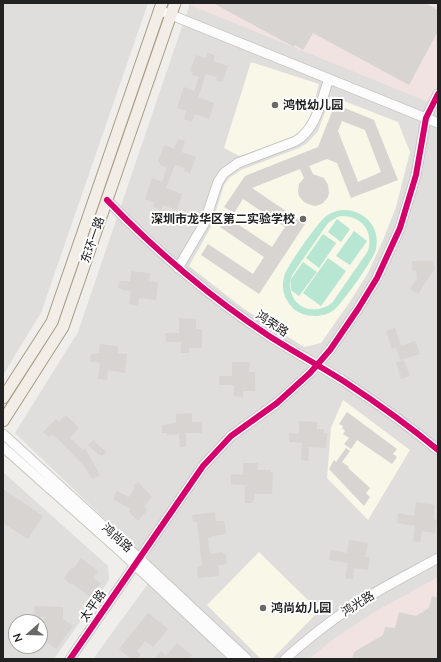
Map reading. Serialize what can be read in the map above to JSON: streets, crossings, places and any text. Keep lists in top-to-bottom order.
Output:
{
  "streets": {
    "main road": ["东环一路"],
    "street": [
      "鸿荣路",
      "鸿尚路",
      "鸿光路",
      "太平路"
    ]
  },
  "crossings": [
    ["东环一路", "鸿荣路"],
    ["鸿荣路", "太平路"],
    ["鸿尚路", "太平路"]
  ],
  "places": ["鸿悦幼儿园", "深圳市龙华区第二实验学校", "鸿尚幼儿园"],
  "north": "left"
}
